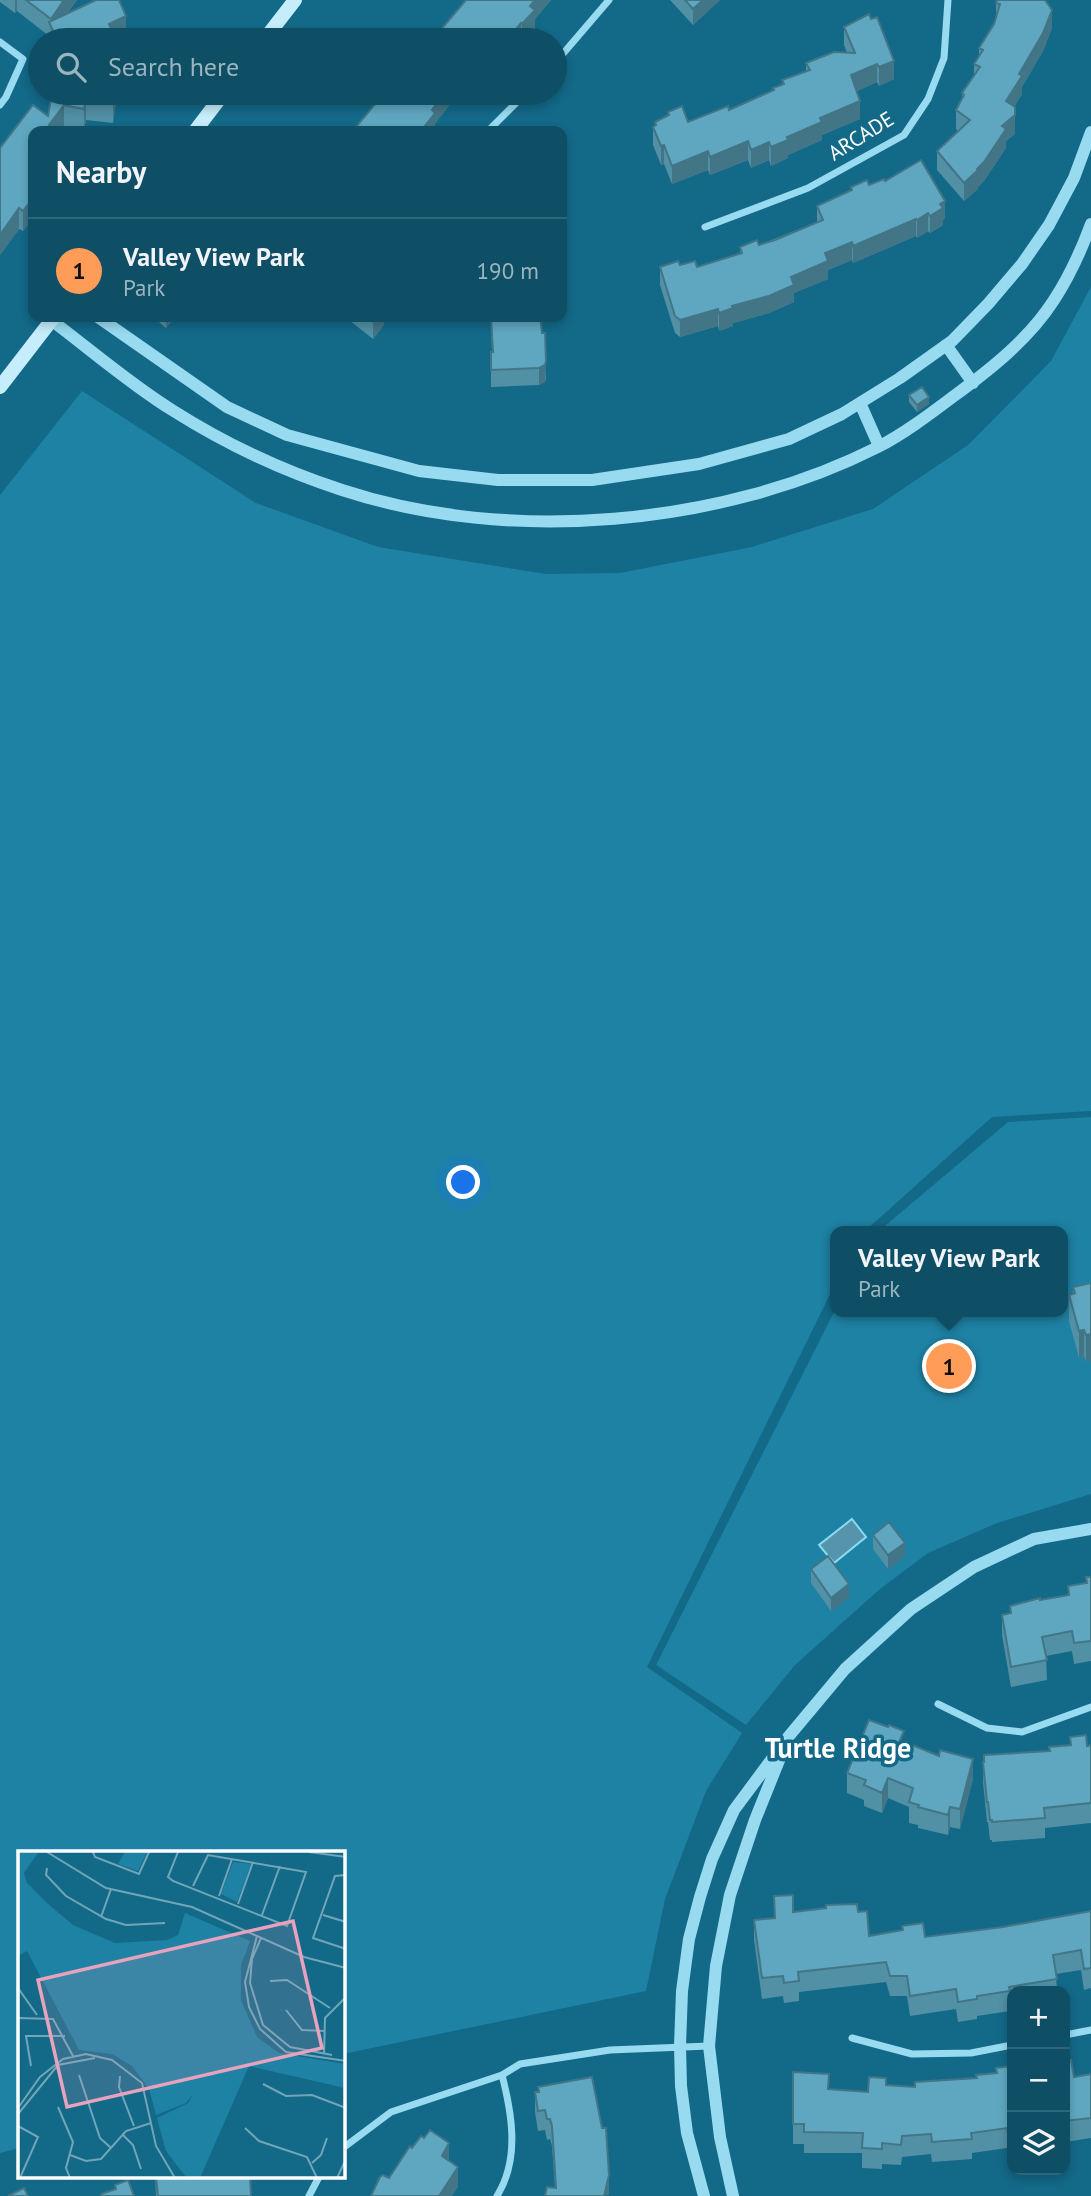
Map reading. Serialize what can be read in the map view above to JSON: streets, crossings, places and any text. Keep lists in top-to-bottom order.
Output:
{
  "streets": {
    "street": ["ARCADE"]
  },
  "districts": ["Turtle Ridge"],
  "page": {
    "search": "Search here",
    "heading": "Nearby",
    "list": [
      {
        "mark": "1",
        "name": "Valley View Park",
        "note": "Park",
        "value": "190 m"
      }
    ],
    "popup": ["Valley View Park", "Park"],
    "pins": "1",
    "map_buttons": ["+", "−"]
  }
}
